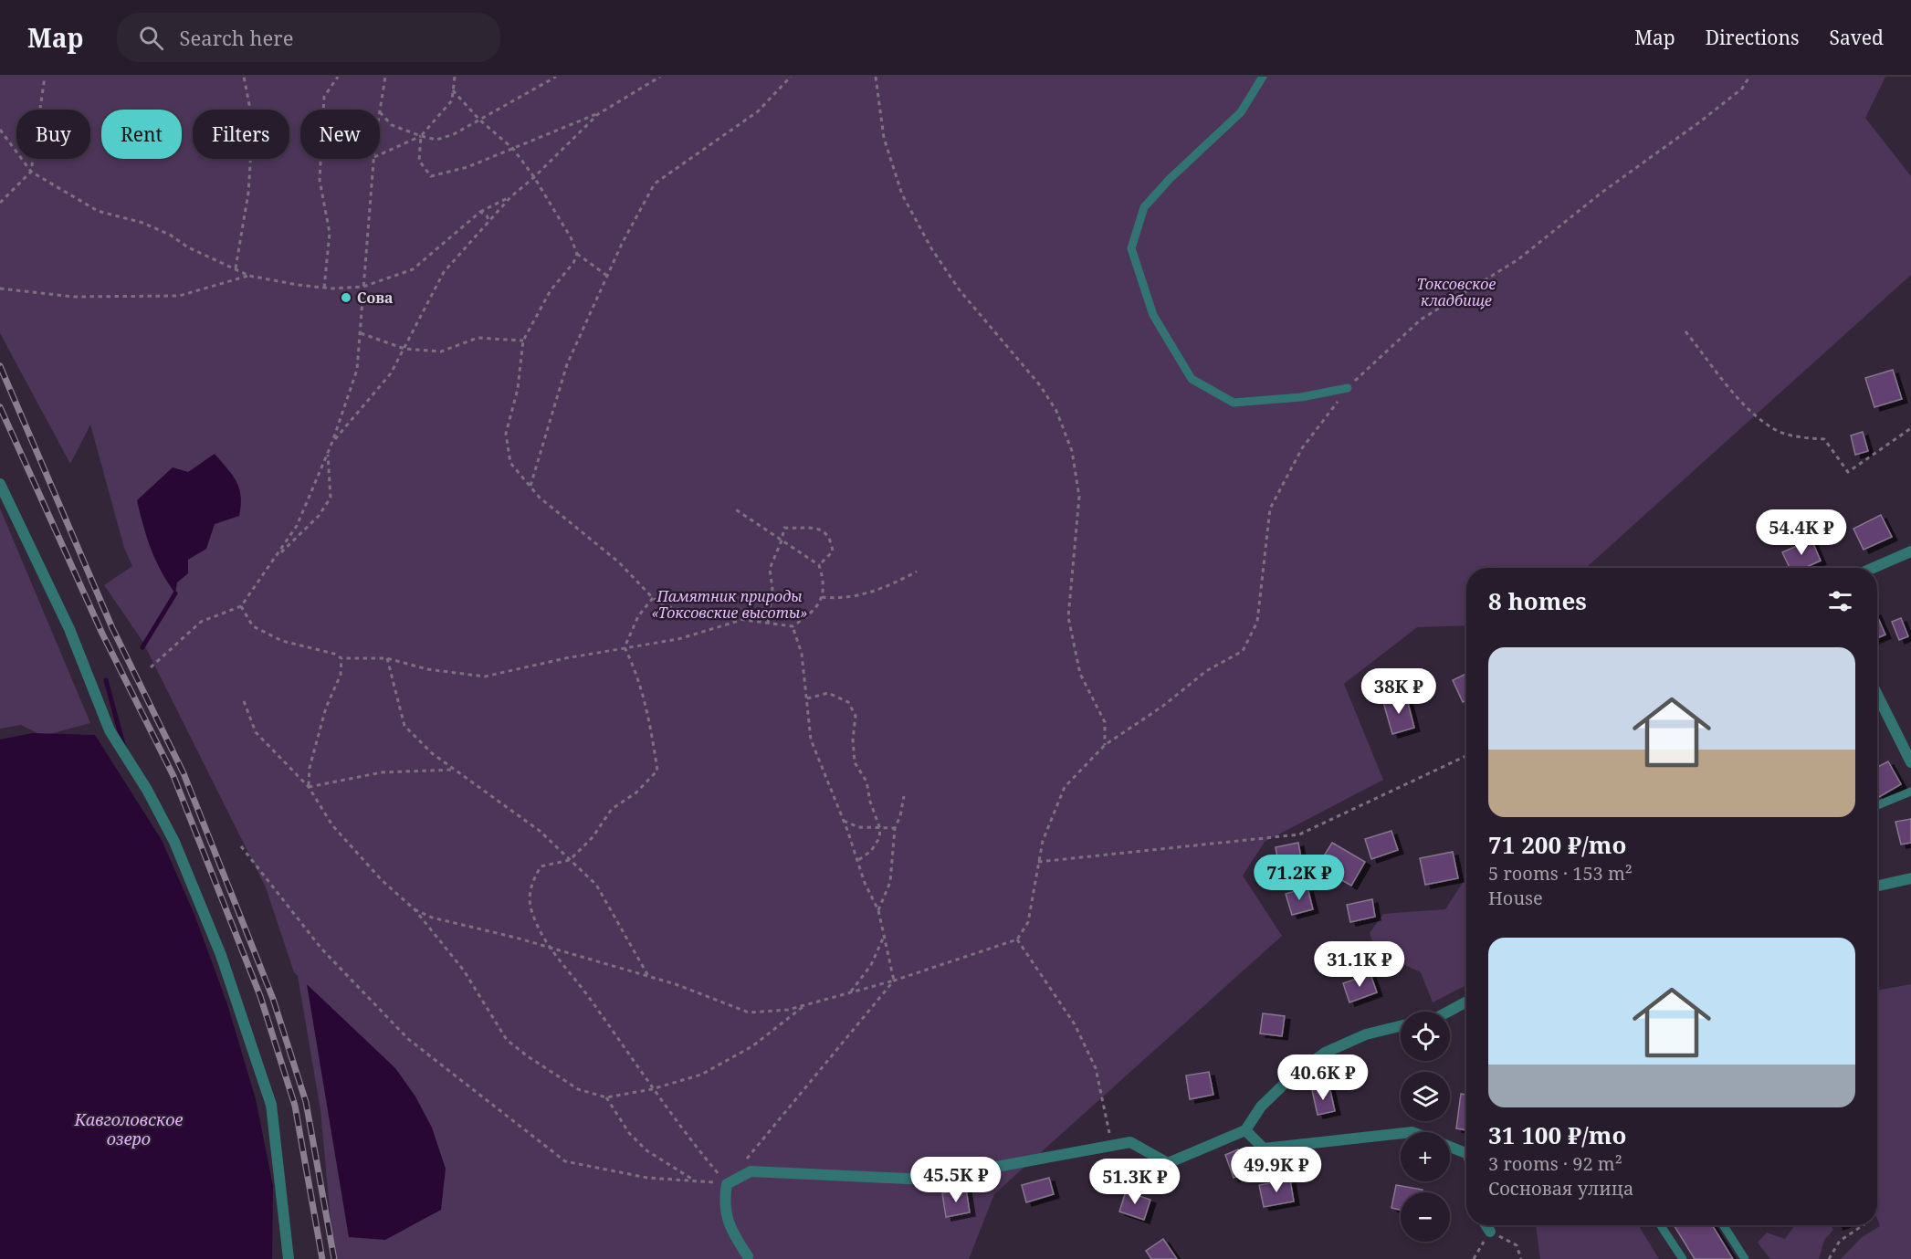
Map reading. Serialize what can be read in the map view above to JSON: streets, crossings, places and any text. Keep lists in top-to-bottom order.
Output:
{
  "water": ["Кавголовское озеро"],
  "parks": ["Токсовское кладбище", "Памятник природы «Токсовские высоты»"],
  "places": ["Сова"],
  "page": {
    "header": "Map",
    "search": "Search here",
    "nav": ["Map", "Directions", "Saved"],
    "chip": [
      "Buy",
      "Rent",
      "Filters",
      "New"
    ],
    "price": [
      "54.4K ₽",
      "38K ₽",
      "71.2K ₽",
      "31.1K ₽",
      "40.6K ₽",
      "49.9K ₽",
      "45.5K ₽",
      "51.3K ₽"
    ],
    "heading": "8 homes",
    "list": [
      {
        "name": "71 200 ₽/mo",
        "note": "5 rooms · 153 m² · House"
      },
      {
        "name": "31 100 ₽/mo",
        "note": "3 rooms · 92 m² · Сосновая улица"
      }
    ],
    "map_buttons": ["+", "−"]
  }
}
